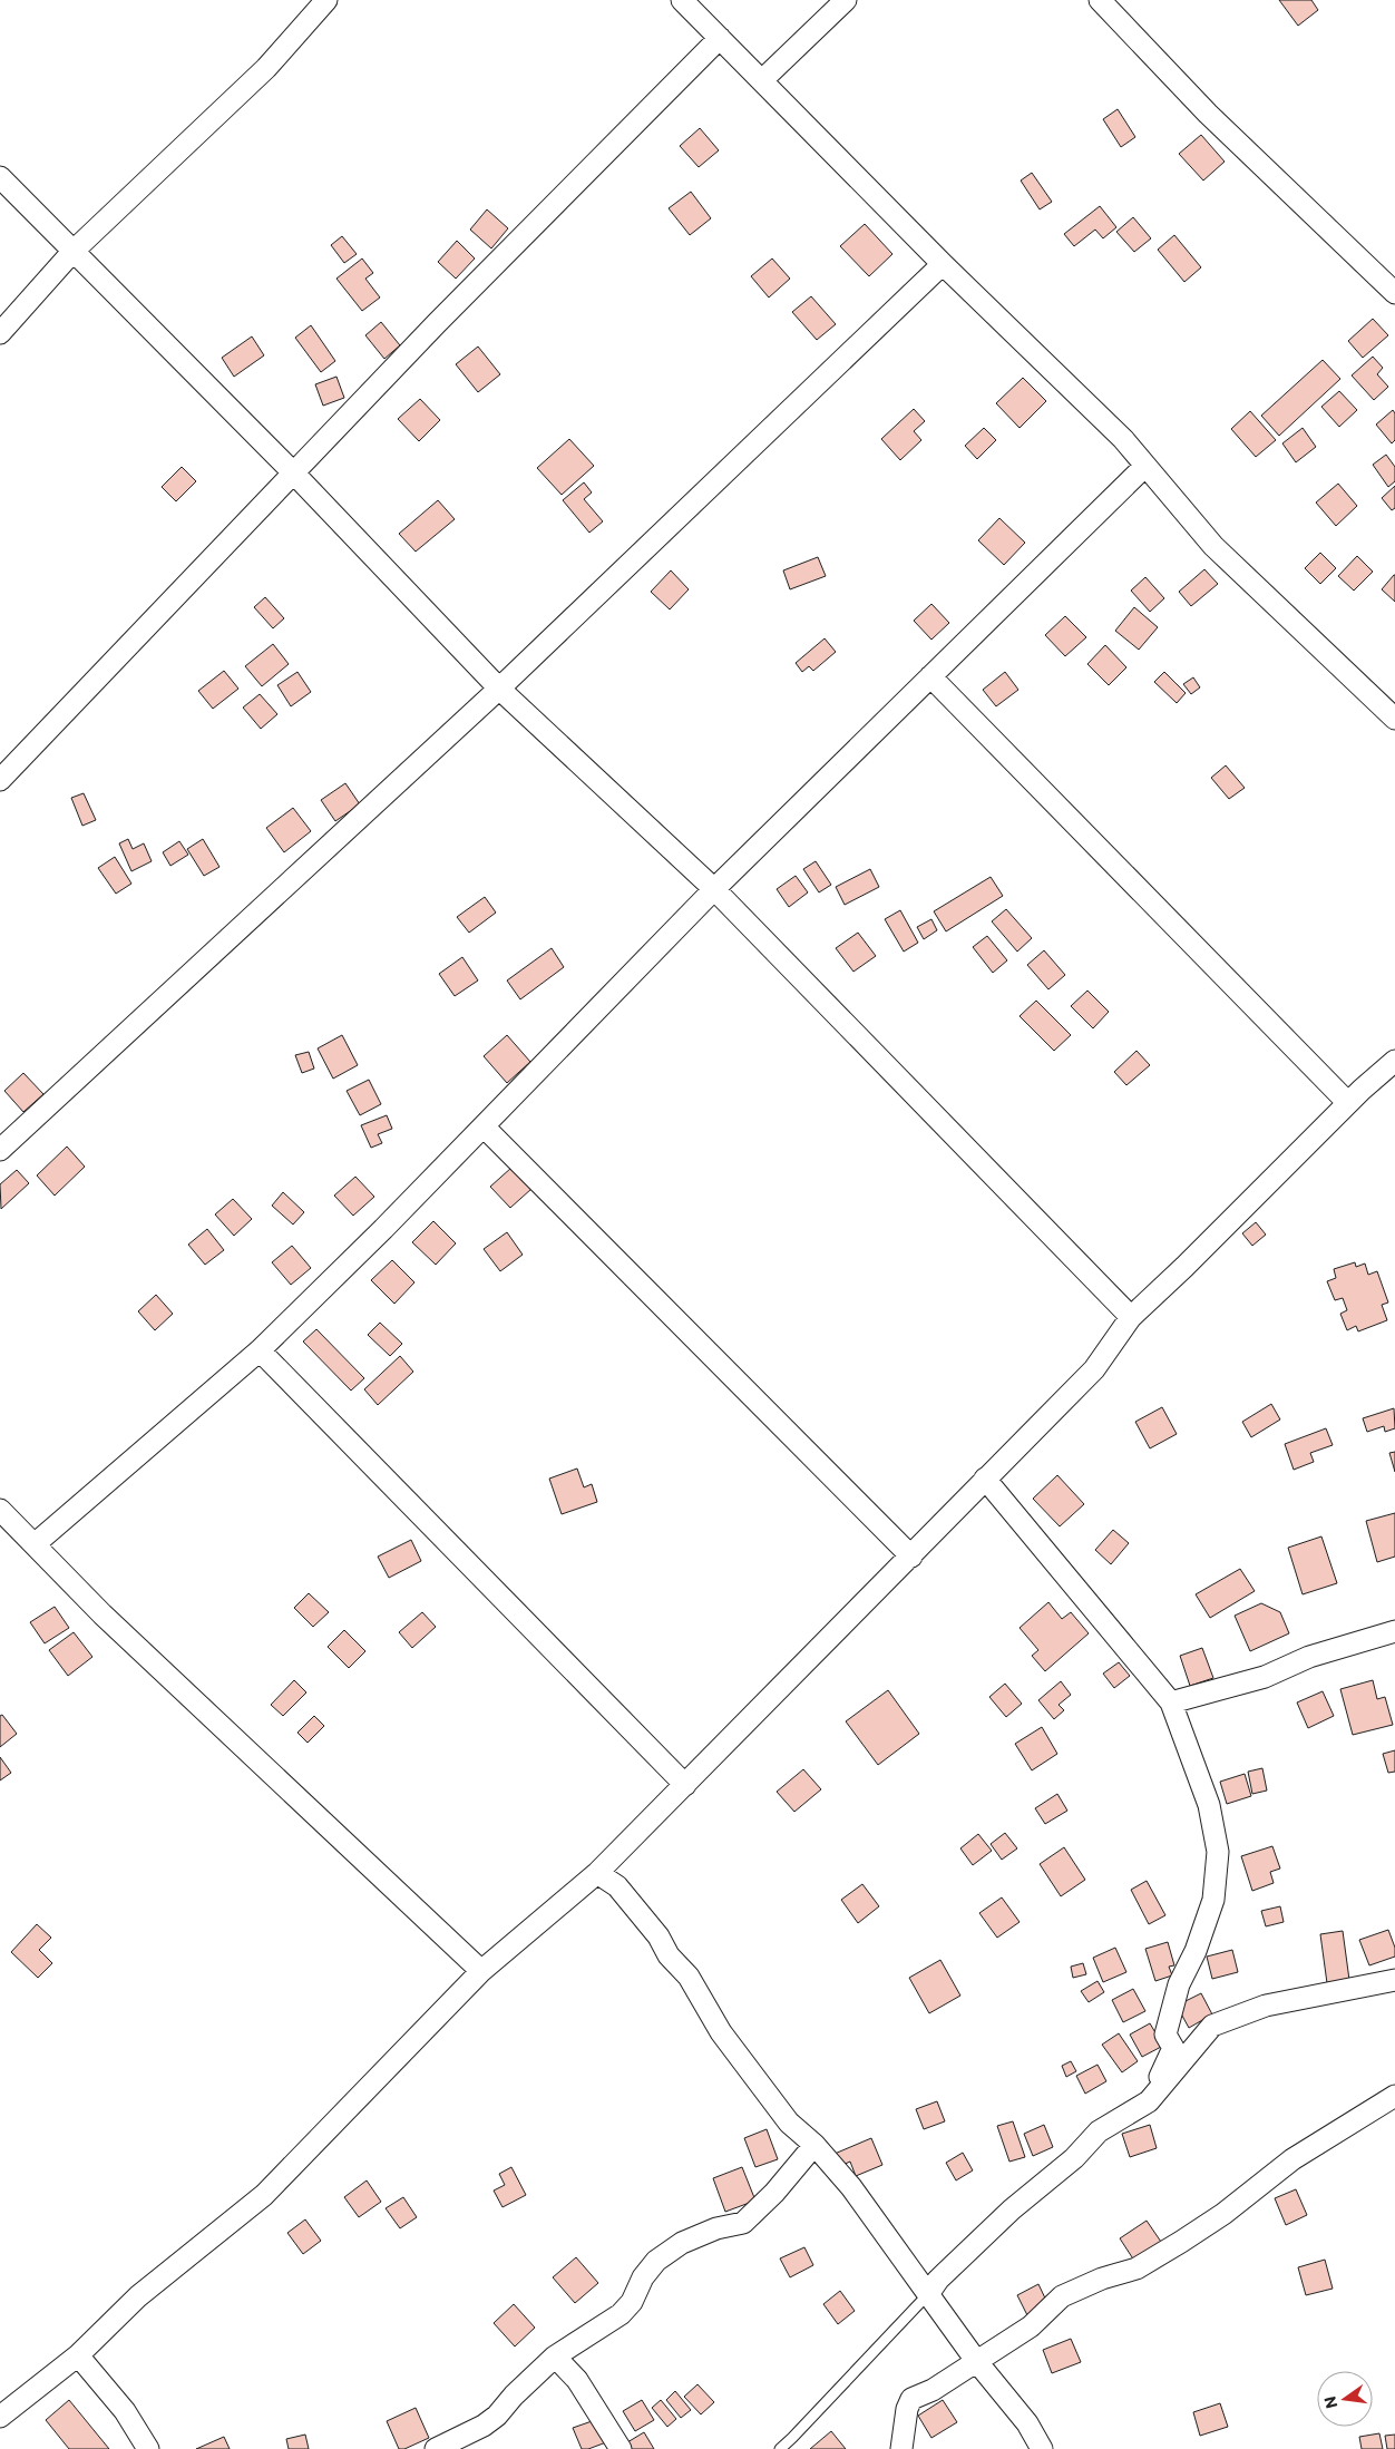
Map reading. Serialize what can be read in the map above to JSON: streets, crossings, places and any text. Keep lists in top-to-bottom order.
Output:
{
  "north": "left"
}
